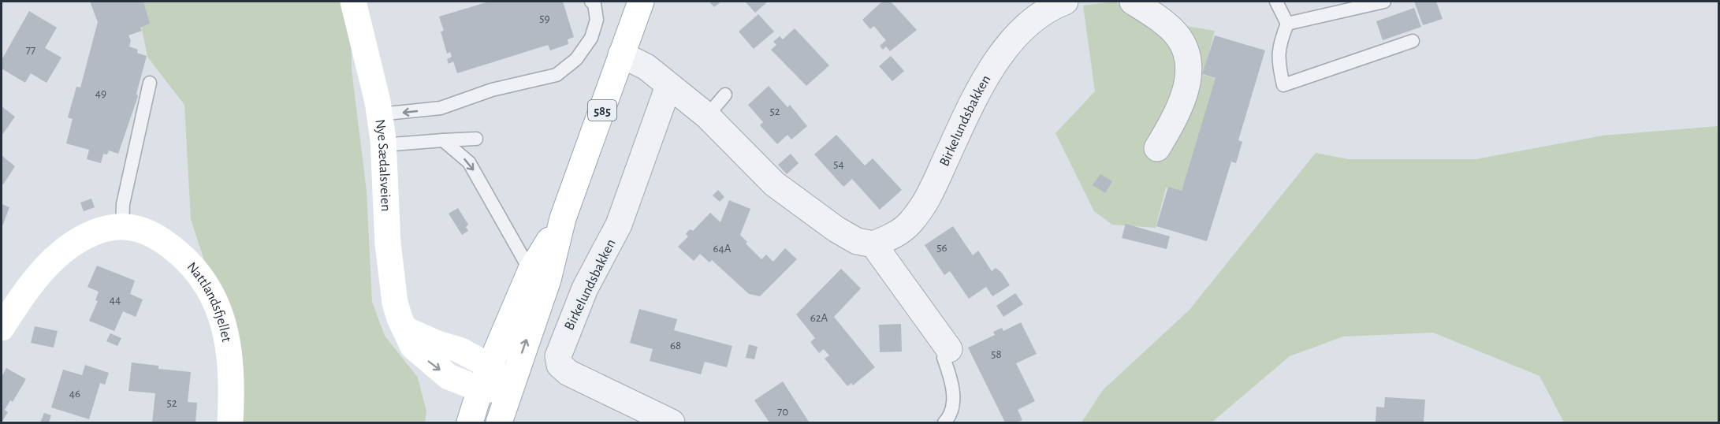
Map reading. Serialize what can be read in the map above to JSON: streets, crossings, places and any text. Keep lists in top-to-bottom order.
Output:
{
  "streets": {
    "main road": ["585", "Nye Sædalsveien", "Nattlandsfjellet"],
    "street": ["Birkelundsbakken"]
  },
  "crossings": [
    ["585", "Nye Sædalsveien"]
  ],
  "house_numbers": [
    "59",
    "77",
    "49",
    "52",
    "54",
    "56",
    "64A",
    "44",
    "62A",
    "68",
    "58",
    "46",
    "52",
    "70"
  ]
}
